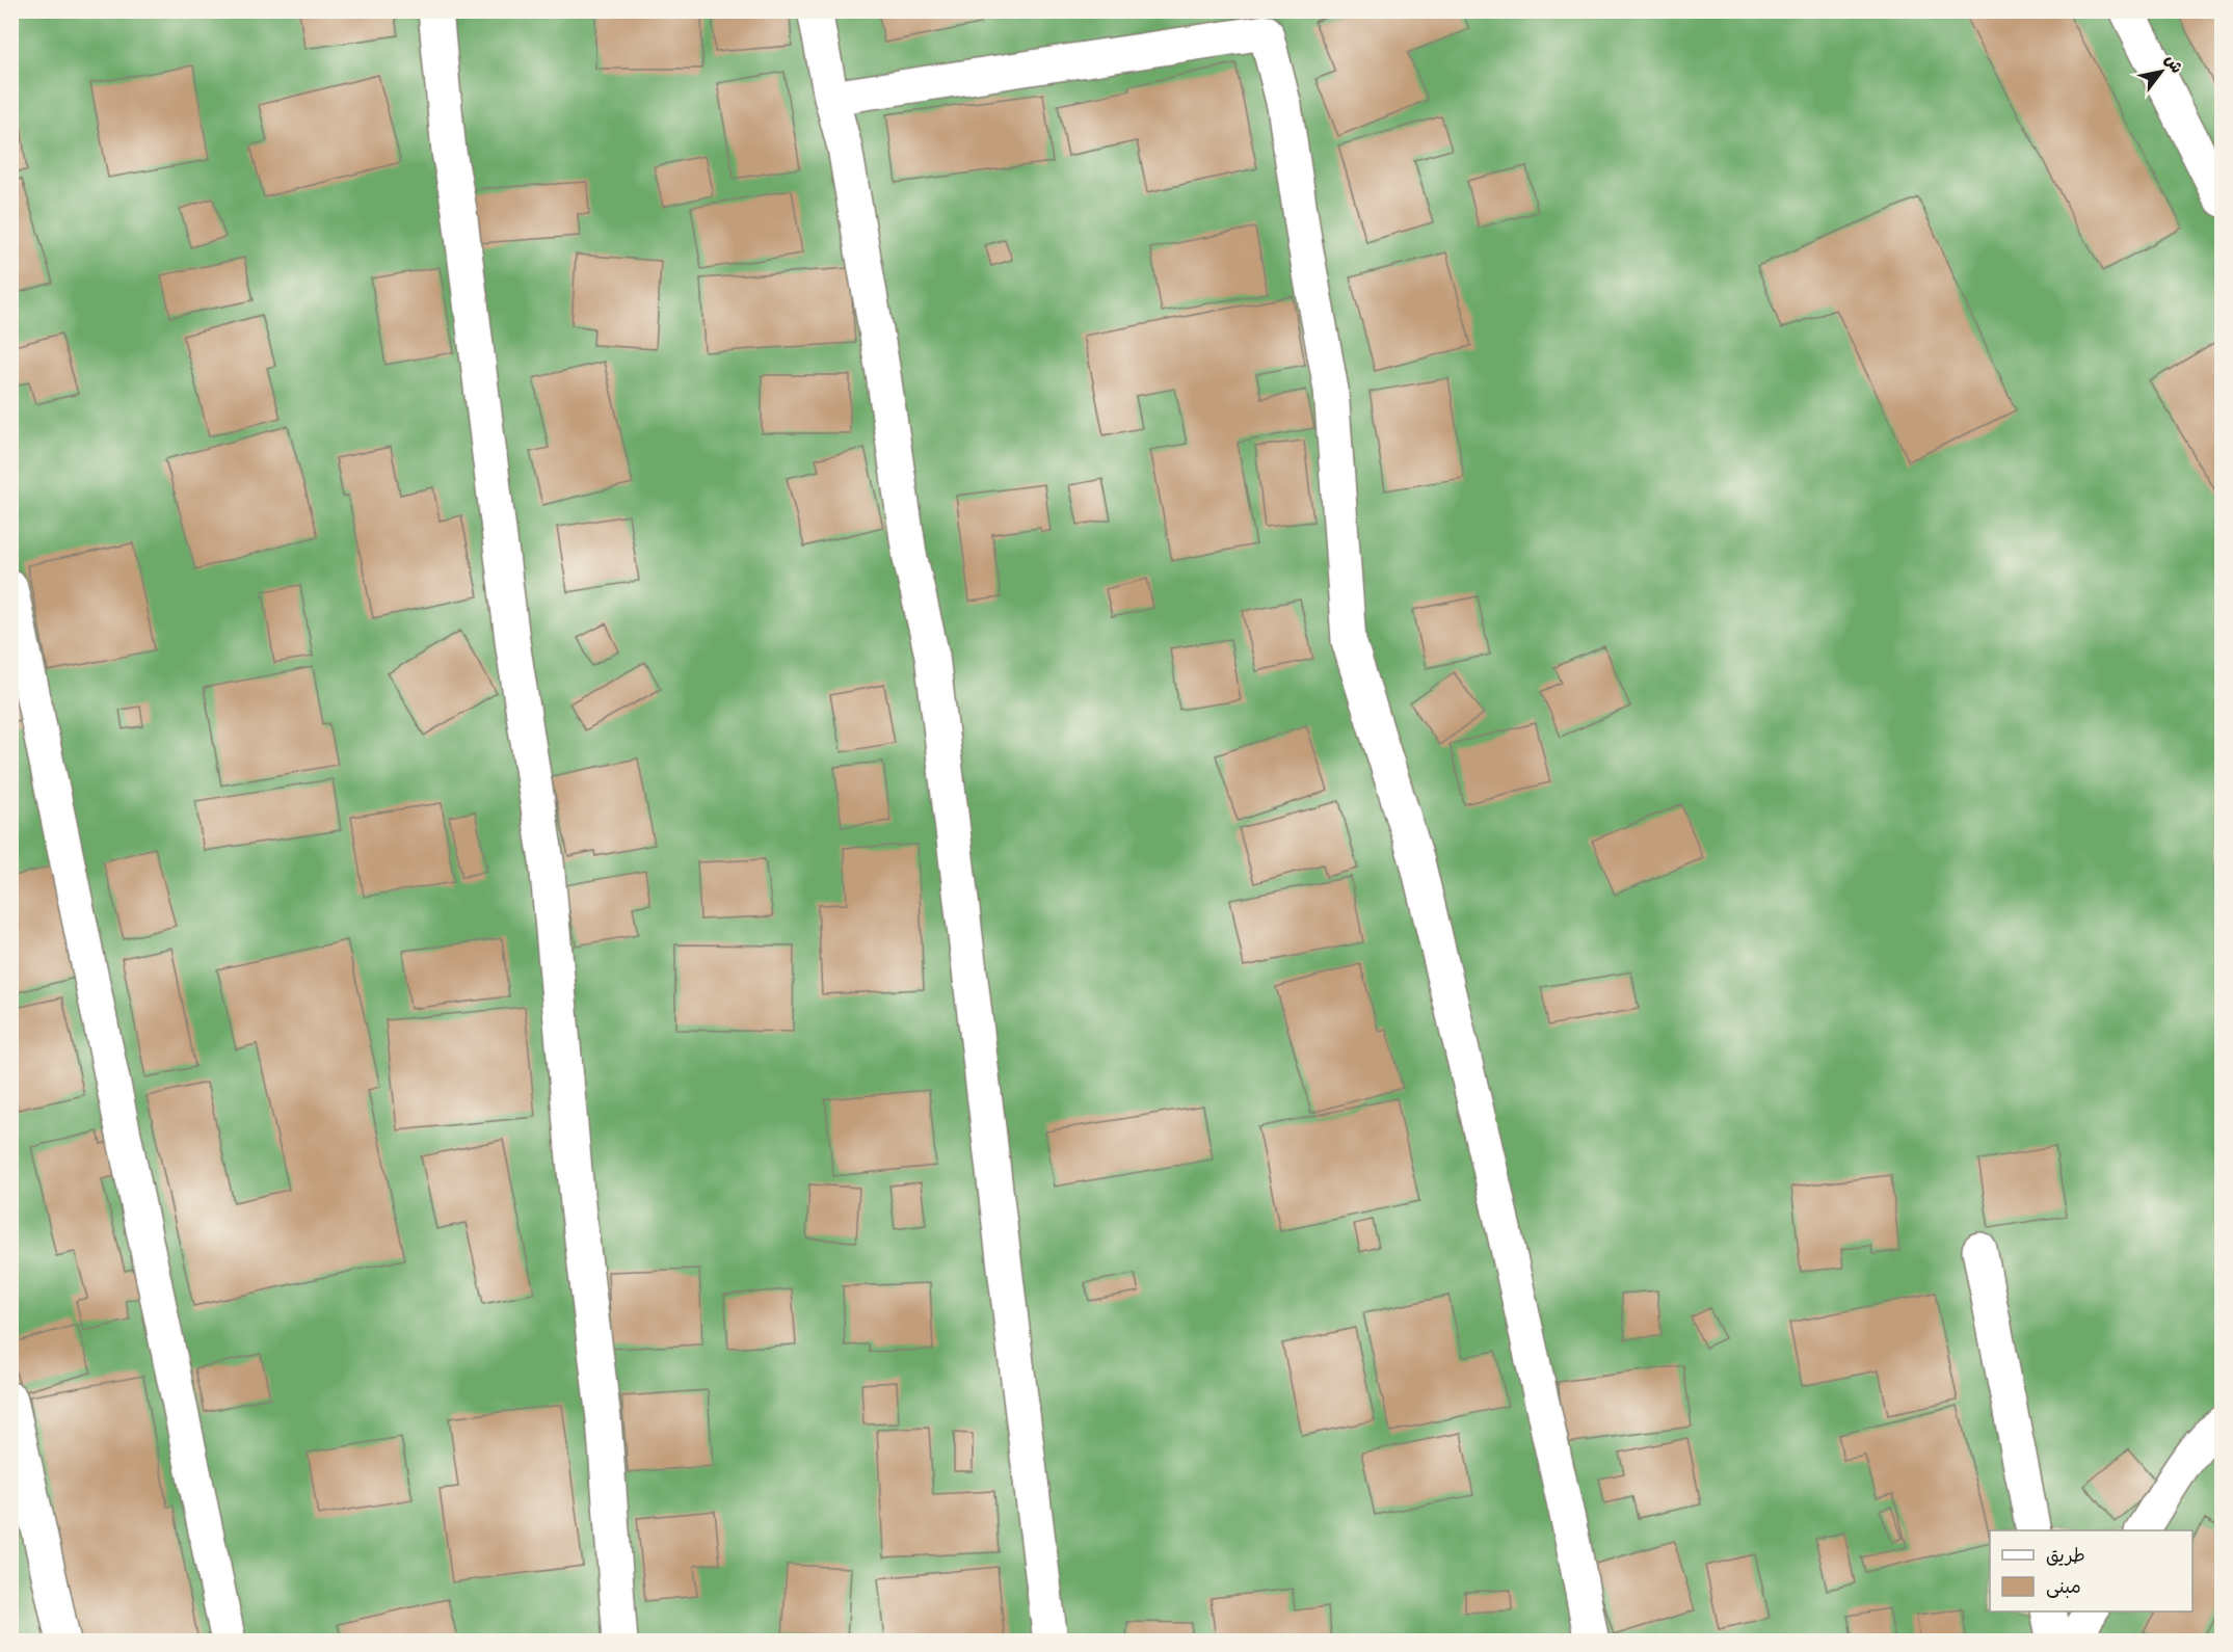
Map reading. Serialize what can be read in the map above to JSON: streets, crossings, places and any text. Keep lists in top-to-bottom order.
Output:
{
  "legend": ["طريق", "مبنى"],
  "north": "top right"
}
